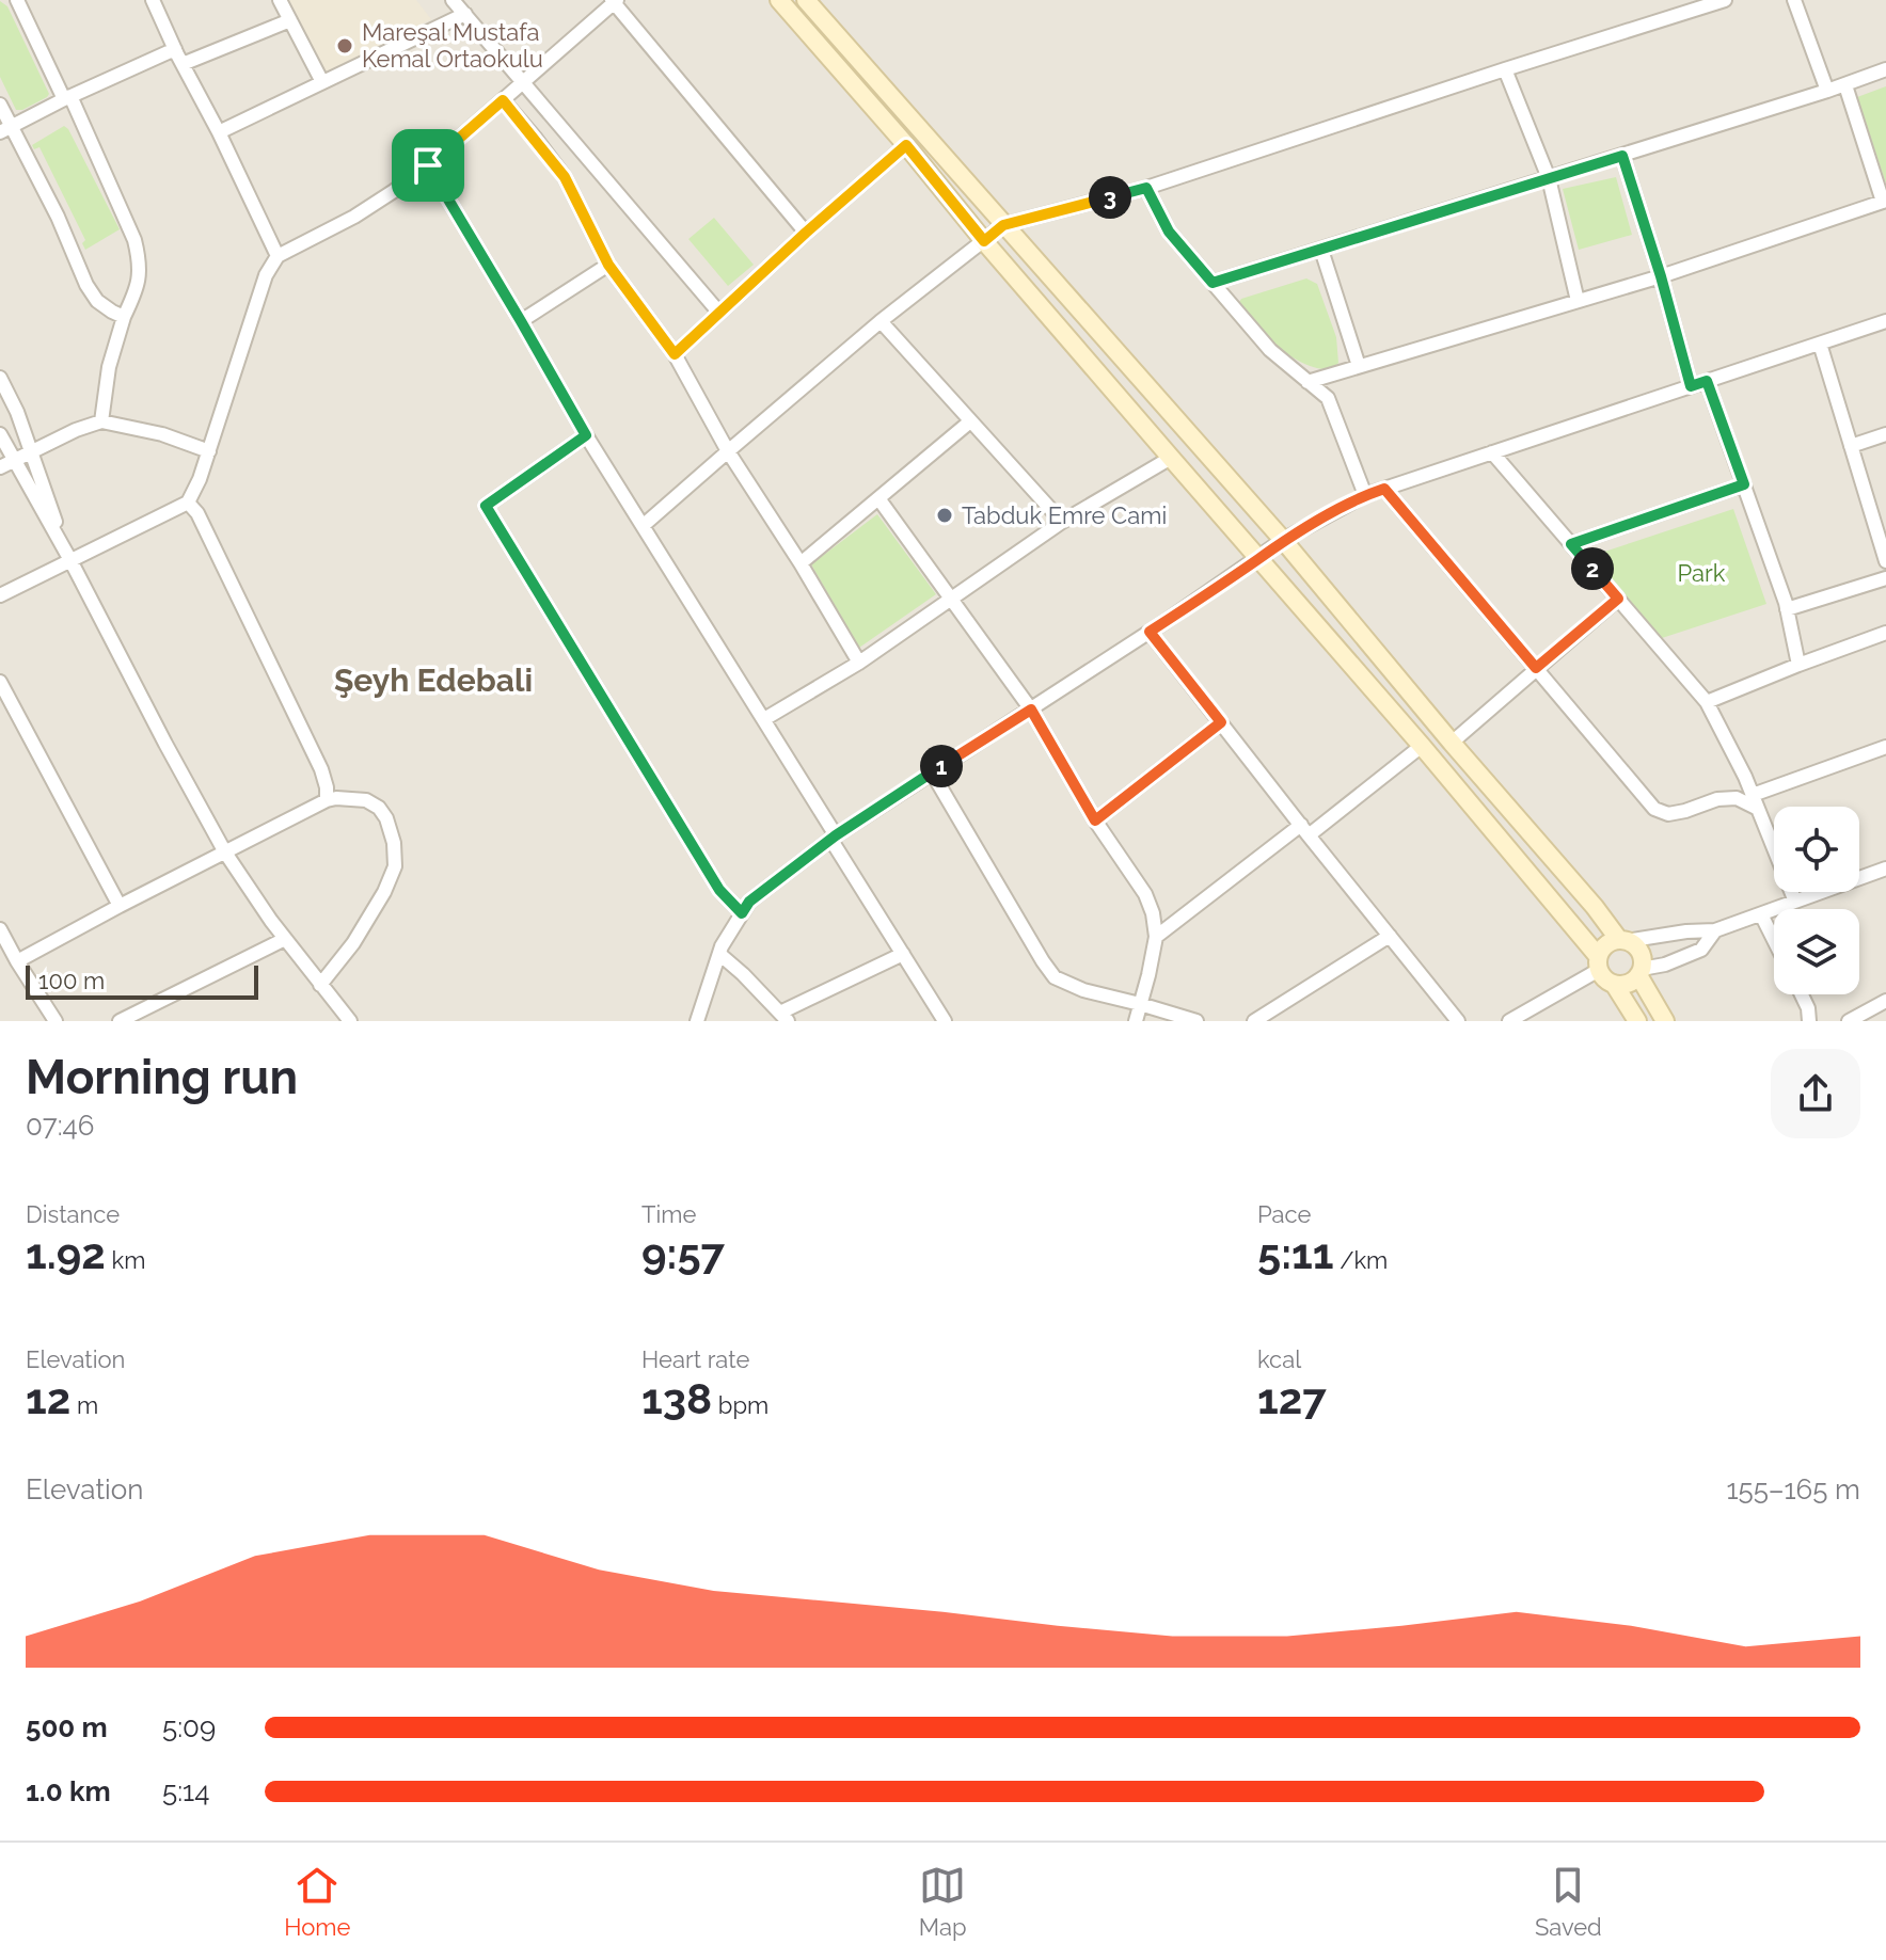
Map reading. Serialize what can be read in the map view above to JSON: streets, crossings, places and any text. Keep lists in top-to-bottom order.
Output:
{
  "districts": ["Şeyh Edebali"],
  "parks": ["Park"],
  "places": ["Mareşal Mustafa Kemal Ortaokulu", "Tabduk Emre Cami"],
  "scale_bar": "100 m",
  "page": {
    "pins": ["3", "2", "1"],
    "scale": "100 m",
    "heading": ["Morning run", "07:46"],
    "stats": [
      ["Distance", "1.92 km"],
      ["Time", "9:57"],
      ["Pace", "5:11 /km"],
      ["Elevation", "12 m"],
      ["Heart rate", "138 bpm"],
      ["kcal", "127"]
    ],
    "chart": ["Elevation", "155–165 m"],
    "list": [
      {
        "name": "500 m",
        "note": "5:09"
      },
      {
        "name": "1.0 km",
        "note": "5:14"
      }
    ],
    "tabs": ["Home", "Map", "Saved"]
  }
}
